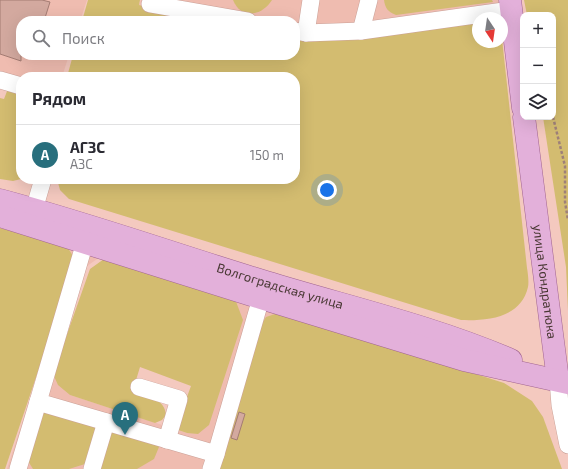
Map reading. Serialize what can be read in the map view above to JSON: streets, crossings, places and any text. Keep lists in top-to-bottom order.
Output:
{
  "streets": {
    "main road": ["улица Кондратюка", "Волгоградская улица"]
  },
  "crossings": [
    ["улица Кондратюка", "Волгоградская улица"]
  ],
  "north": "bottom",
  "page": {
    "map_buttons": ["+", "−"],
    "search": "Поиск",
    "heading": "Рядом",
    "list": [
      {
        "mark": "A",
        "name": "АГЗС",
        "note": "АЗС",
        "value": "150 m"
      }
    ],
    "pins": "A"
  }
}
